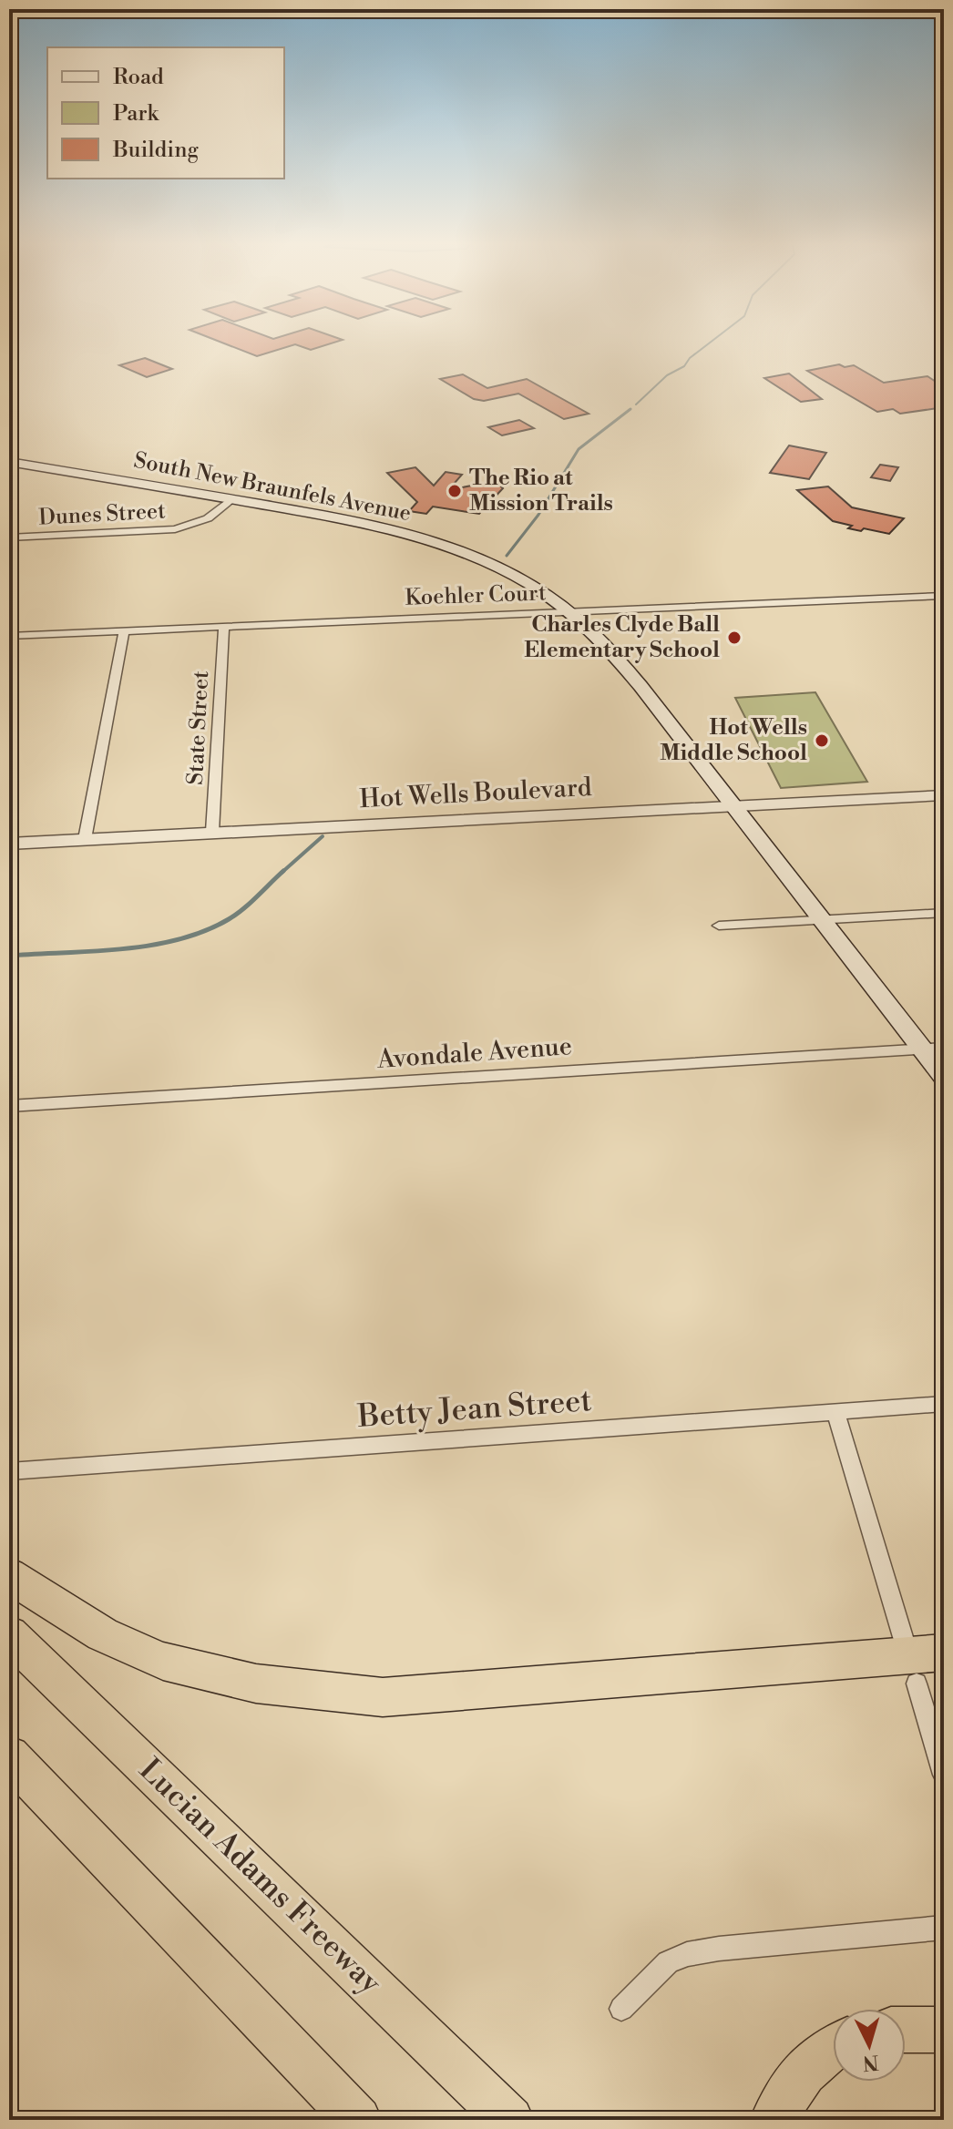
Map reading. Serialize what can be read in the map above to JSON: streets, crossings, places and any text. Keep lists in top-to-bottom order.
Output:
{
  "streets": {
    "highway": ["Lucian Adams Freeway"],
    "main road": ["South New Braunfels Avenue"],
    "street": [
      "Dunes Street",
      "Koehler Court",
      "State Street",
      "Hot Wells Boulevard",
      "Avondale Avenue",
      "Betty Jean Street"
    ]
  },
  "crossings": [
    ["South New Braunfels Avenue", "Dunes Street"],
    ["South New Braunfels Avenue", "Koehler Court"],
    ["South New Braunfels Avenue", "Hot Wells Boulevard"],
    ["South New Braunfels Avenue", "Avondale Avenue"],
    ["Koehler Court", "State Street"],
    ["State Street", "Hot Wells Boulevard"]
  ],
  "places": ["The Rio at Mission Trails", "Charles Clyde Ball Elementary School", "Hot Wells Middle School"],
  "legend": ["Road", "Park", "Building"],
  "north": "bottom"
}
